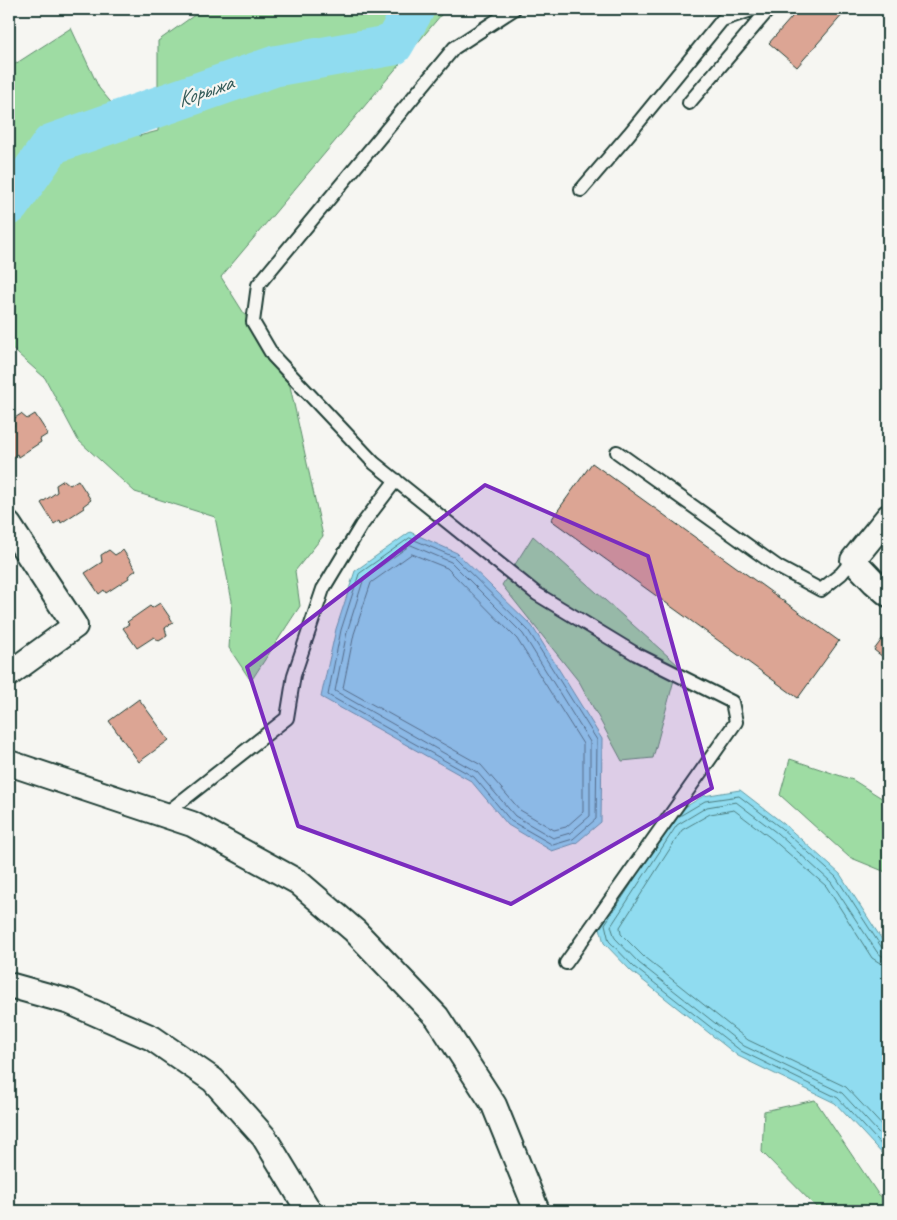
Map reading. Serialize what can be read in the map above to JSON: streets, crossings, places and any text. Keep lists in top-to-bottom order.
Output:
{
  "water": ["Корыжа"]
}
